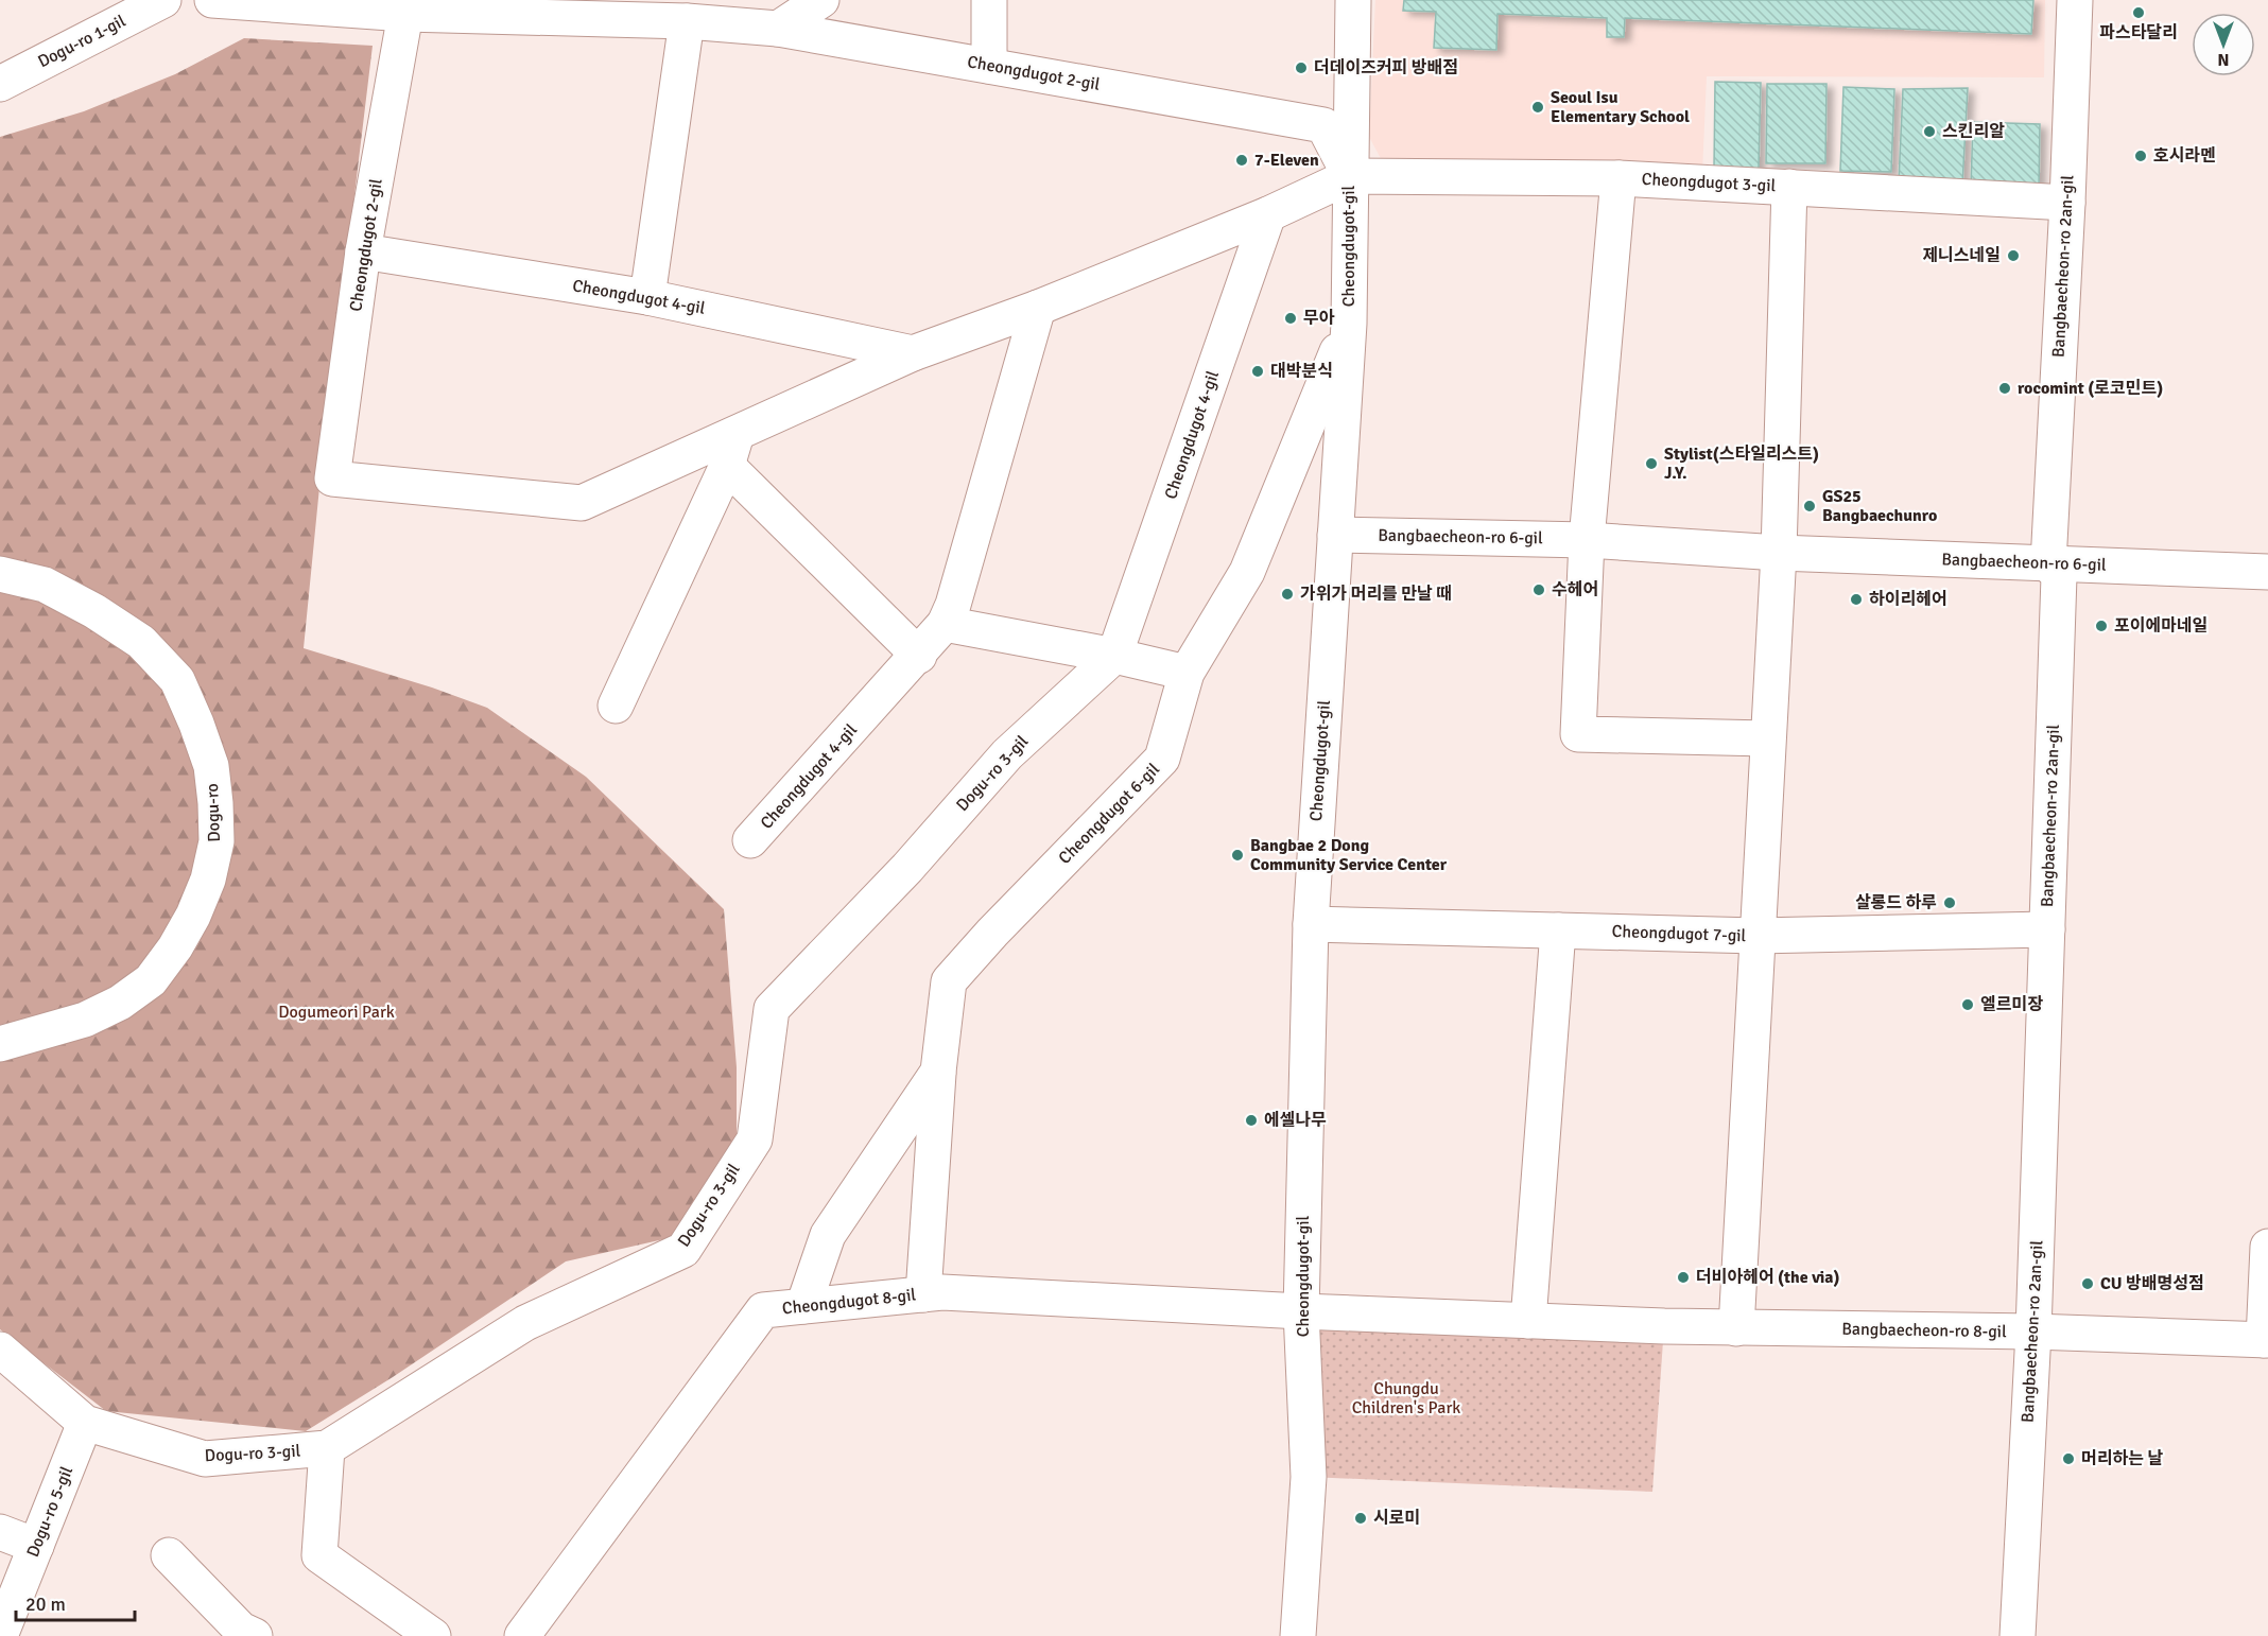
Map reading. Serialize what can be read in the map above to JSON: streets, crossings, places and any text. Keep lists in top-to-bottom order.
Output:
{
  "streets": {
    "street": [
      "Dogu-ro 1-gil",
      "Cheongdugot 2-gil",
      "Cheongdugot 3-gil",
      "Cheongdugot-gil",
      "Bangbaecheon-ro 2an-gil",
      "Cheongdugot 4-gil",
      "Bangbaecheon-ro 6-gil",
      "Dogu-ro 3-gil",
      "Dogu-ro",
      "Cheongdugot 6-gil",
      "Cheongdugot 7-gil",
      "Cheongdugot 8-gil",
      "Bangbaecheon-ro 8-gil",
      "Dogu-ro 5-gil"
    ]
  },
  "crossings": [
    ["Cheongdugot 2-gil", "Cheongdugot 3-gil"],
    ["Cheongdugot 2-gil", "Cheongdugot-gil"],
    ["Cheongdugot 2-gil", "Cheongdugot 4-gil"],
    ["Cheongdugot 3-gil", "Cheongdugot-gil"],
    ["Cheongdugot 3-gil", "Bangbaecheon-ro 2an-gil"],
    ["Cheongdugot-gil", "Bangbaecheon-ro 6-gil"],
    ["Cheongdugot-gil", "Cheongdugot 6-gil"],
    ["Cheongdugot-gil", "Cheongdugot 7-gil"],
    ["Cheongdugot-gil", "Cheongdugot 8-gil"],
    ["Cheongdugot-gil", "Bangbaecheon-ro 8-gil"],
    ["Bangbaecheon-ro 2an-gil", "Bangbaecheon-ro 6-gil"],
    ["Bangbaecheon-ro 2an-gil", "Cheongdugot 7-gil"],
    ["Bangbaecheon-ro 2an-gil", "Bangbaecheon-ro 8-gil"],
    ["Cheongdugot 4-gil", "Dogu-ro 3-gil"],
    ["Dogu-ro 3-gil", "Dogu-ro 5-gil"],
    ["Cheongdugot 6-gil", "Cheongdugot 8-gil"],
    ["Cheongdugot 8-gil", "Bangbaecheon-ro 8-gil"]
  ],
  "parks": ["Dogumeori Park", "Chungdu Children's Park"],
  "places": [
    "파스타달리",
    "더데이즈커피 방배점",
    "Seoul Isu Elementary School",
    "스킨리알",
    "호시라멘",
    "7-Eleven",
    "제니스네일",
    "무아",
    "대박분식",
    "rocomint (로코민트)",
    "Stylist(스타일리스트) J.Y.",
    "GS25 Bangbaechunro",
    "수헤어",
    "가위가 머리를 만날 때",
    "하이리헤어",
    "포이에마네일",
    "Bangbae 2 Dong Community Service Center",
    "살롱드 하루",
    "엘르미장",
    "에셀나무",
    "더비아헤어 (the via)",
    "CU 방배명성점",
    "머리하는 날",
    "시로미"
  ],
  "scale_bar": "20 m",
  "north": "bottom"
}
